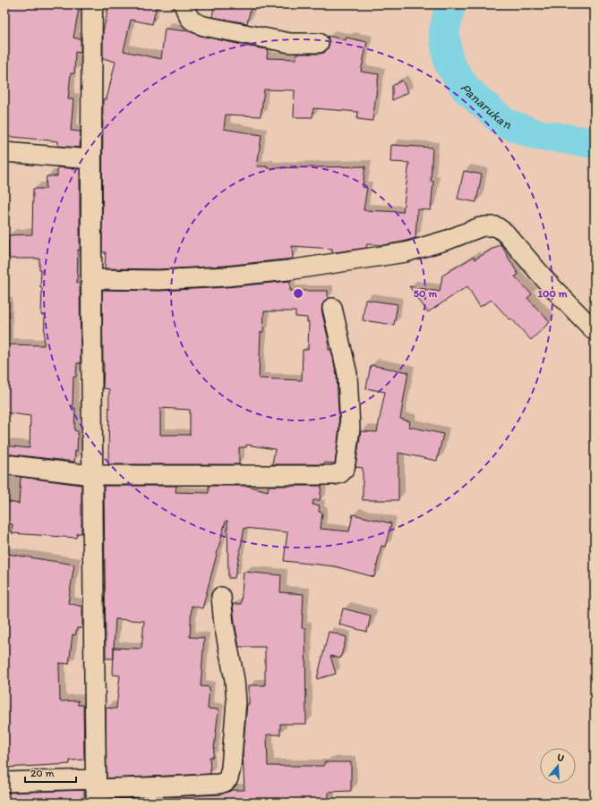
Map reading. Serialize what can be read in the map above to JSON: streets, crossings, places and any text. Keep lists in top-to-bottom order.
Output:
{
  "water": ["Panarukan"],
  "scale_bar": "20 m",
  "north": "top",
  "rings": ["50 m", "100 m"]
}
